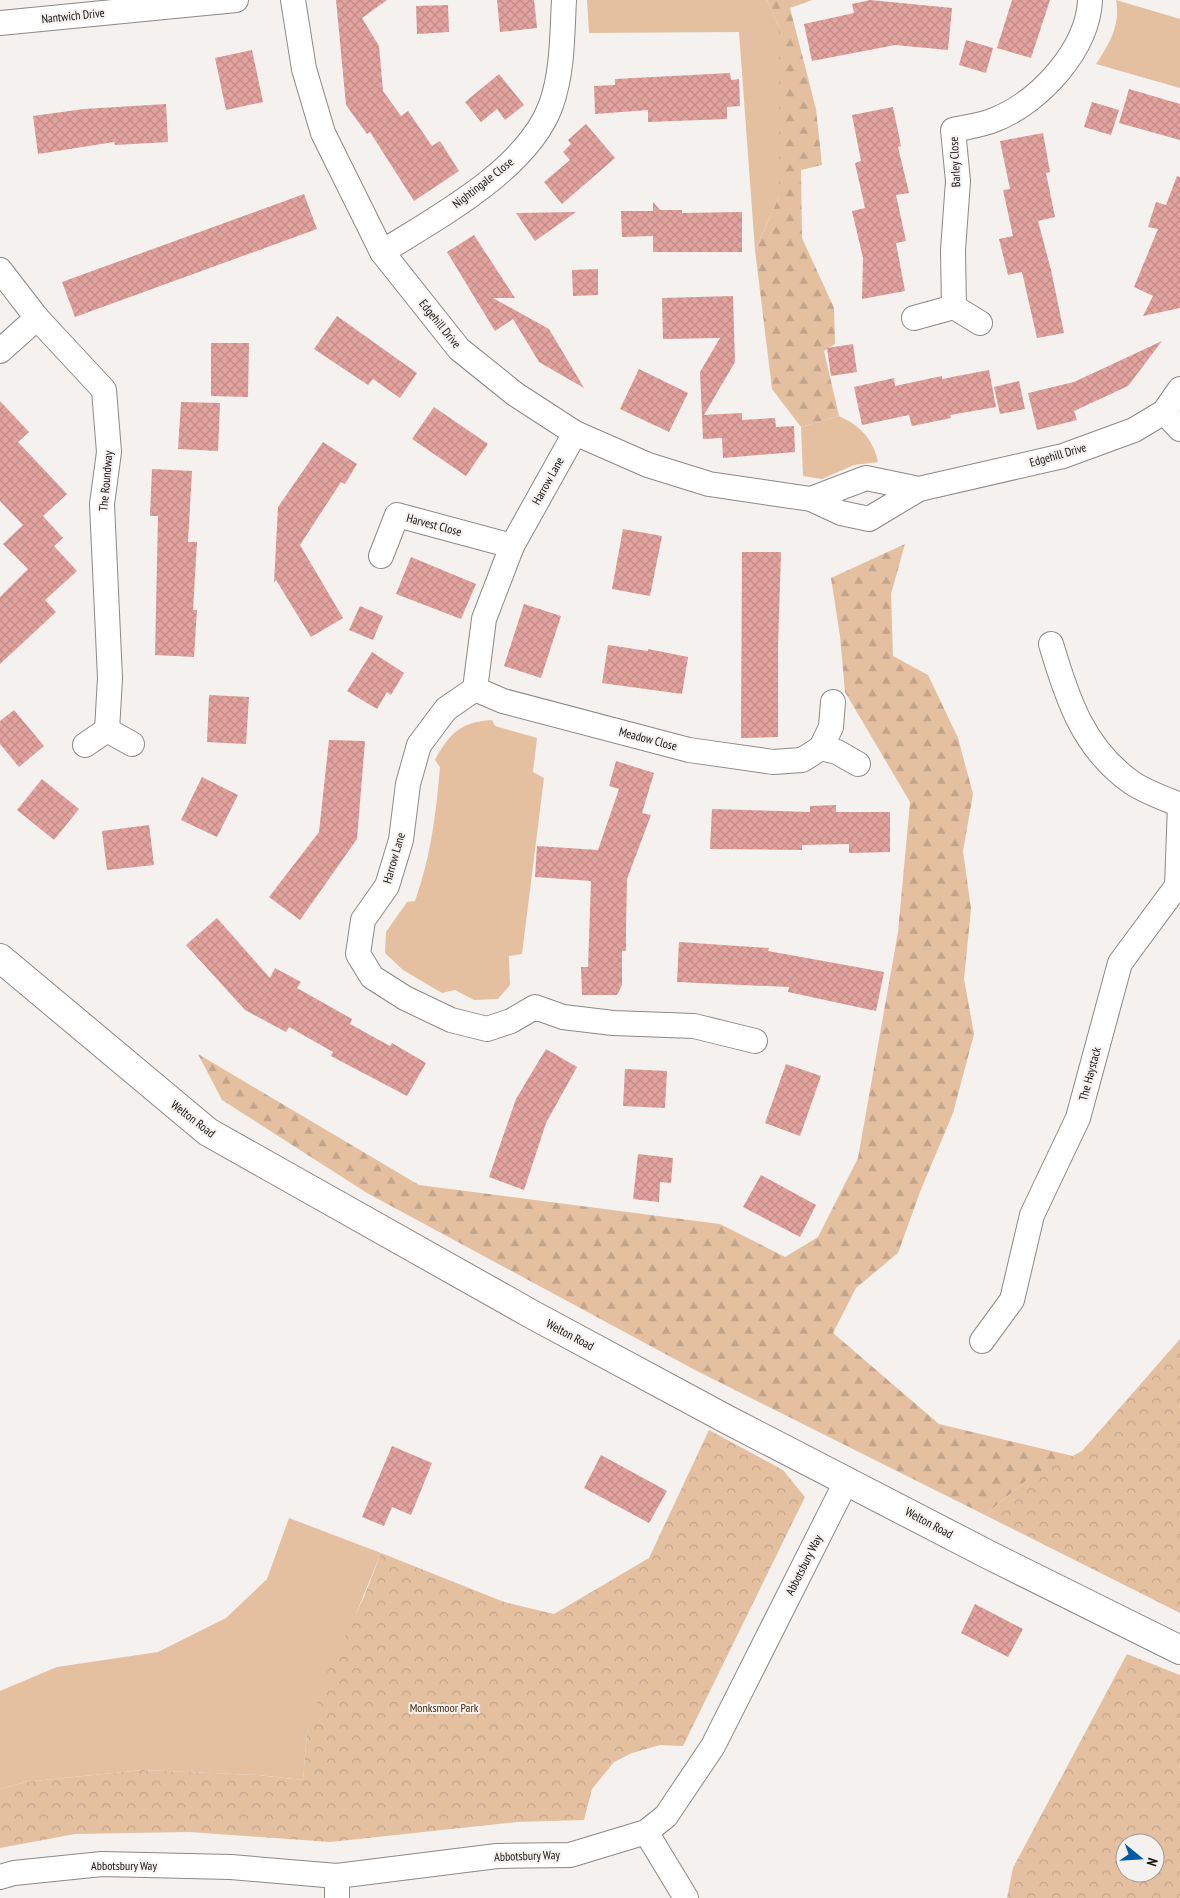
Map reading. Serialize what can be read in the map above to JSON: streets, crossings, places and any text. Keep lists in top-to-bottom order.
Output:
{
  "streets": {
    "street": [
      "Nantwich Drive",
      "Barley Close",
      "Nightingale Close",
      "Edgehill Drive",
      "The Roundway",
      "Harrow Lane",
      "Harvest Close",
      "Meadow Close",
      "The Haystack",
      "Welton Road",
      "Abbotsbury Way"
    ]
  },
  "crossings": [
    ["Nightingale Close", "Edgehill Drive"],
    ["Edgehill Drive", "Harrow Lane"],
    ["Harrow Lane", "Harvest Close"],
    ["Harrow Lane", "Meadow Close"],
    ["Welton Road", "Abbotsbury Way"]
  ],
  "parks": ["Monksmoor Park"],
  "north": "right"
}
